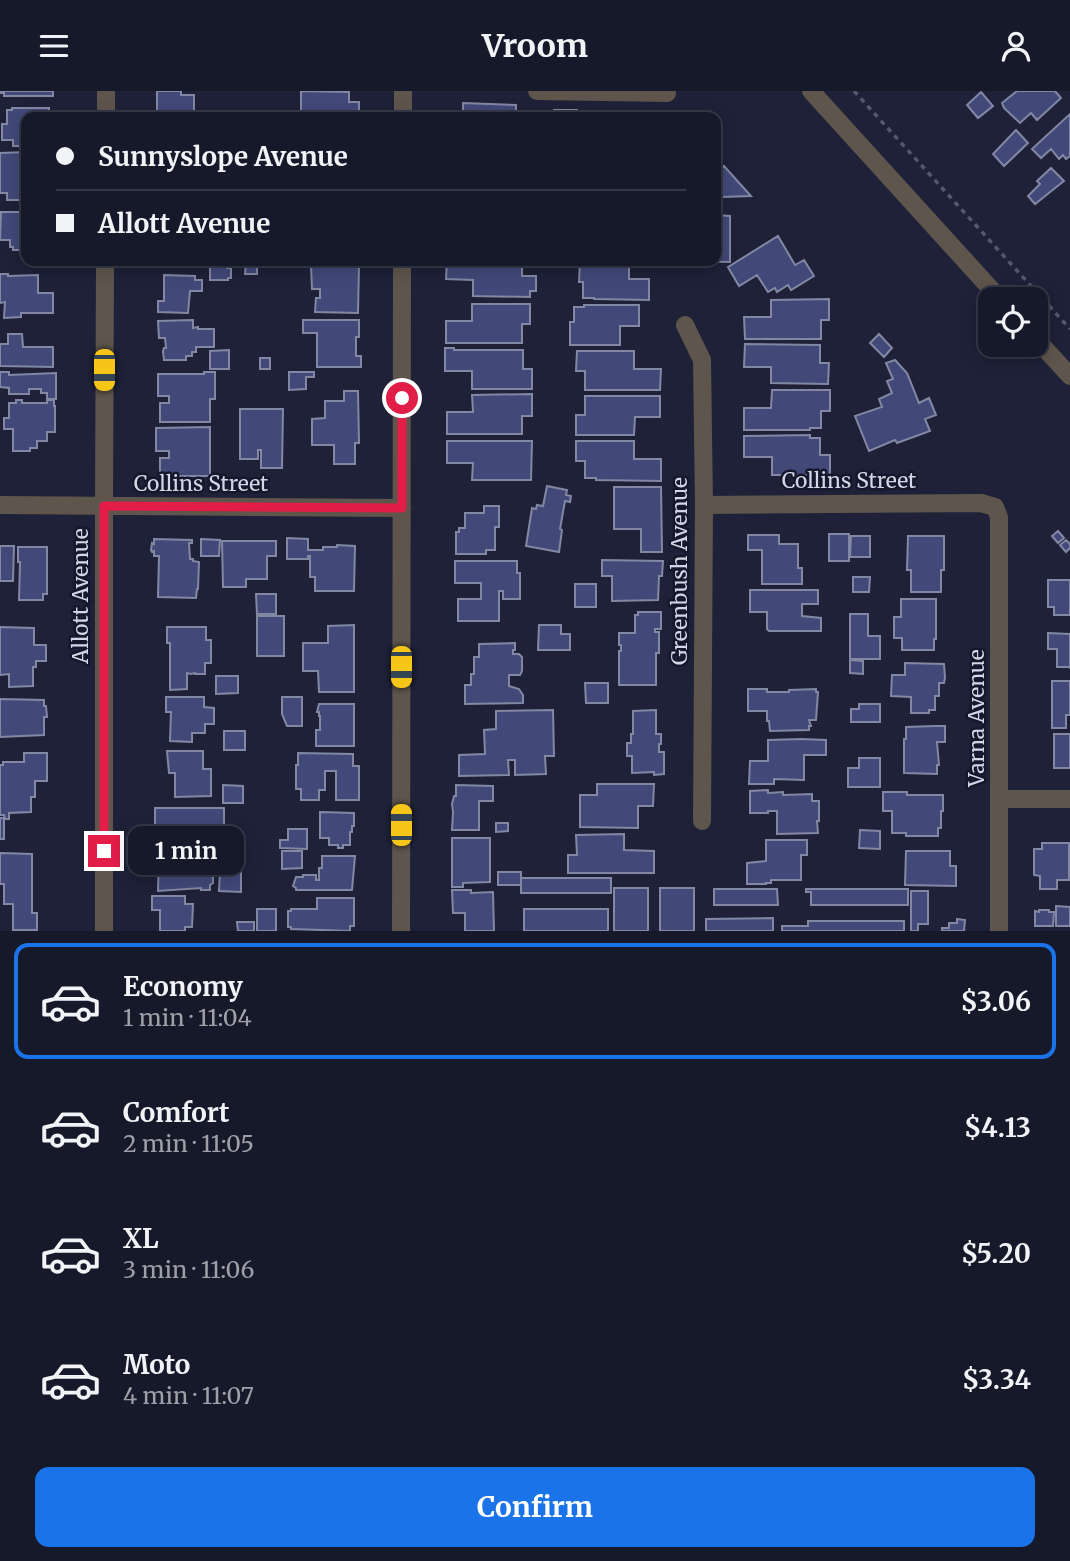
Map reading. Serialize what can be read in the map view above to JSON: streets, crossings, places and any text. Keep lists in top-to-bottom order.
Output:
{
  "streets": {
    "street": [
      "Collins Street",
      "Greenbush Avenue",
      "Allott Avenue",
      "Varna Avenue"
    ]
  },
  "crossings": [
    ["Collins Street", "Greenbush Avenue"],
    ["Collins Street", "Allott Avenue"],
    ["Collins Street", "Varna Avenue"]
  ],
  "page": {
    "header": "Vroom",
    "banner": ["Sunnyslope Avenue", "Allott Avenue"],
    "bubble": "1 min",
    "list": [
      {
        "name": "Economy",
        "note": "1 min · 11:04",
        "value": "$3.06"
      },
      {
        "name": "Comfort",
        "note": "2 min · 11:05",
        "value": "$4.13"
      },
      {
        "name": "XL",
        "note": "3 min · 11:06",
        "value": "$5.20"
      },
      {
        "name": "Moto",
        "note": "4 min · 11:07",
        "value": "$3.34"
      }
    ],
    "buttons": "Confirm"
  }
}
